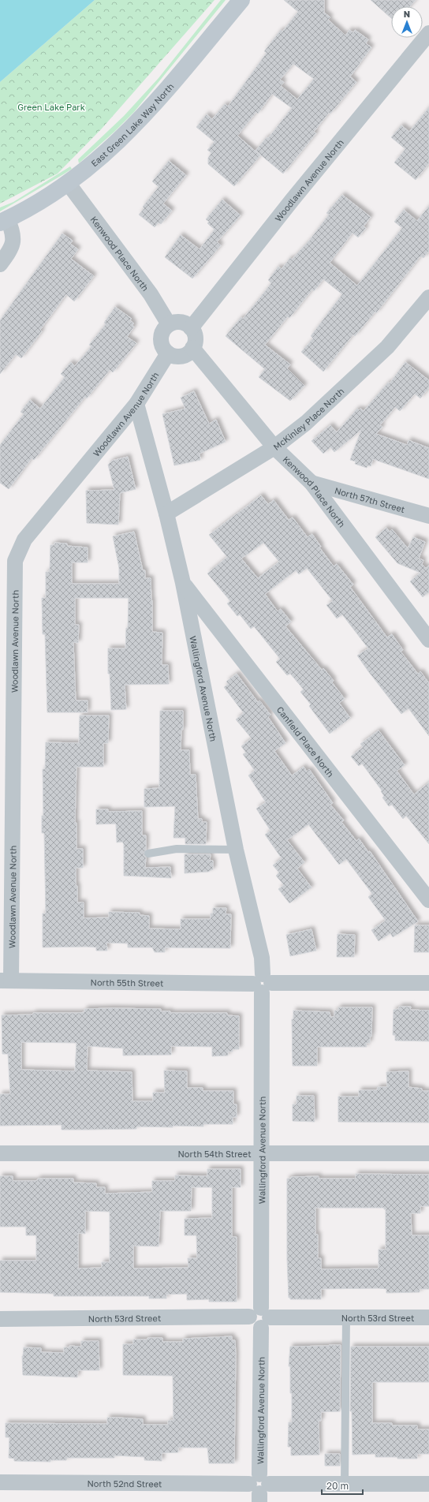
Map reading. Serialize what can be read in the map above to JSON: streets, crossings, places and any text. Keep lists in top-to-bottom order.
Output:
{
  "streets": {
    "main road": ["East Green Lake Way North"],
    "street": [
      "Woodlawn Avenue North",
      "Kenwood Place North",
      "McKinley Place North",
      "North 57th Street",
      "Wallingford Avenue North",
      "Canfield Place North",
      "North 55th Street",
      "North 54th Street",
      "North 53rd Street",
      "North 52nd Street"
    ]
  },
  "crossings": [
    ["East Green Lake Way North", "Kenwood Place North"],
    ["Woodlawn Avenue North", "Kenwood Place North"],
    ["Woodlawn Avenue North", "Wallingford Avenue North"],
    ["Woodlawn Avenue North", "North 55th Street"],
    ["Kenwood Place North", "McKinley Place North"],
    ["Kenwood Place North", "North 57th Street"],
    ["McKinley Place North", "Wallingford Avenue North"],
    ["Wallingford Avenue North", "Canfield Place North"],
    ["Wallingford Avenue North", "North 55th Street"],
    ["Wallingford Avenue North", "North 54th Street"],
    ["Wallingford Avenue North", "North 53rd Street"],
    ["Wallingford Avenue North", "North 52nd Street"]
  ],
  "parks": ["Green Lake Park"],
  "scale_bar": "20 m",
  "north": "top"
}
